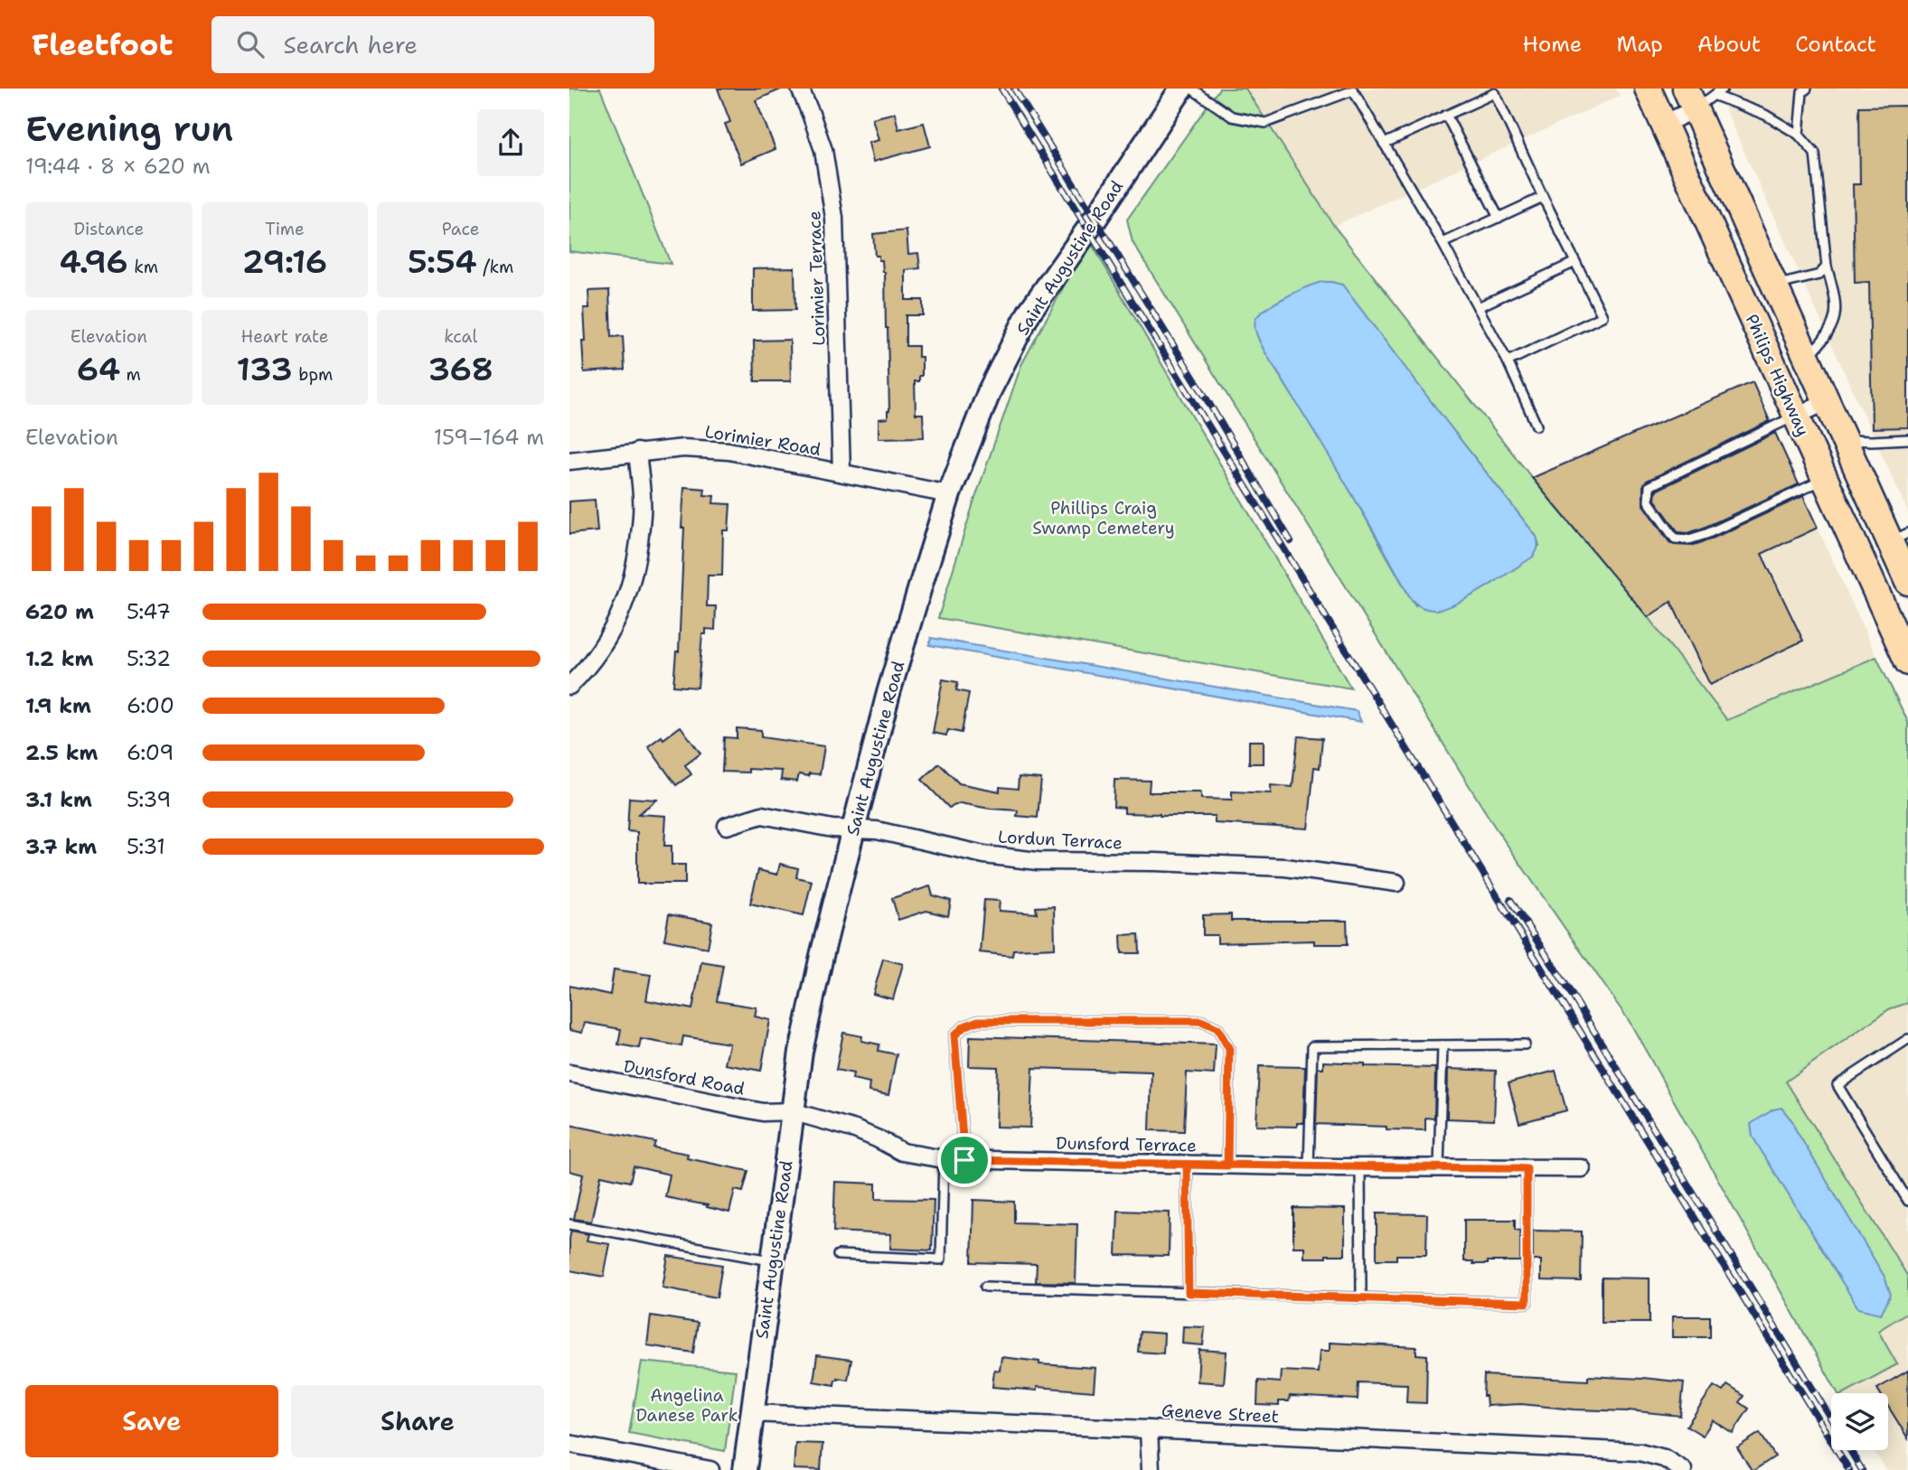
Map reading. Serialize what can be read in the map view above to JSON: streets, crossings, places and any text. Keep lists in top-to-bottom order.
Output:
{
  "streets": {
    "main road": ["Saint Augustine Road", "Philips Highway"],
    "street": [
      "Lorimier Terrace",
      "Lorimier Road",
      "Lordun Terrace",
      "Dunsford Road",
      "Dunsford Terrace",
      "Geneve Street"
    ]
  },
  "crossings": [
    ["Saint Augustine Road", "Lorimier Road"],
    ["Saint Augustine Road", "Lordun Terrace"],
    ["Saint Augustine Road", "Dunsford Road"],
    ["Saint Augustine Road", "Dunsford Terrace"],
    ["Saint Augustine Road", "Geneve Street"],
    ["Lorimier Terrace", "Lorimier Road"],
    ["Dunsford Road", "Dunsford Terrace"]
  ],
  "parks": ["Phillips Craig Swamp Cemetery", "Angelina Danese Park"],
  "page": {
    "header": "Fleetfoot",
    "search": "Search here",
    "nav": [
      "Home",
      "Map",
      "About",
      "Contact"
    ],
    "heading": ["Evening run", "19:44 · 8 × 620 m"],
    "stats": [
      ["Distance", "4.96 km"],
      ["Time", "29:16"],
      ["Pace", "5:54 /km"],
      ["Elevation", "64 m"],
      ["Heart rate", "133 bpm"],
      ["kcal", "368"]
    ],
    "chart": ["Elevation", "159–164 m"],
    "list": [
      {
        "name": "620 m",
        "note": "5:47"
      },
      {
        "name": "1.2 km",
        "note": "5:32"
      },
      {
        "name": "1.9 km",
        "note": "6:00"
      },
      {
        "name": "2.5 km",
        "note": "6:09"
      },
      {
        "name": "3.1 km",
        "note": "5:39"
      },
      {
        "name": "3.7 km",
        "note": "5:31"
      }
    ],
    "buttons": ["Save", "Share"]
  }
}
